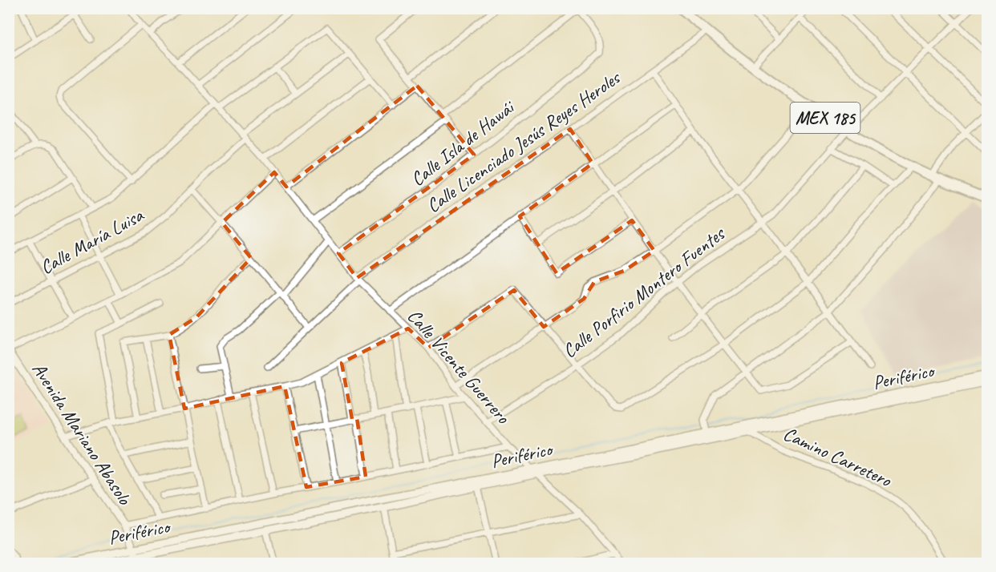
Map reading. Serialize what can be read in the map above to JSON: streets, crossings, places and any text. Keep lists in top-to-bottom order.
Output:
{
  "streets": {
    "main road": ["MEX 185", "Periférico"],
    "street": [
      "Calle Licenciado Jesús Reyes Heroles",
      "Calle Isla de Hawái",
      "Calle María Luisa",
      "Calle Porfirio Montero Fuentes",
      "Calle Vicente Guerrero",
      "Avenida Mariano Abasolo",
      "Camino Carretero"
    ]
  },
  "crossings": [
    ["MEX 185", "Calle Licenciado Jesús Reyes Heroles"],
    ["MEX 185", "Calle Porfirio Montero Fuentes"],
    ["Calle Licenciado Jesús Reyes Heroles", "Calle Vicente Guerrero"],
    ["Calle Isla de Hawái", "Calle Vicente Guerrero"],
    ["Calle María Luisa", "Calle Vicente Guerrero"],
    ["Calle Porfirio Montero Fuentes", "Calle Vicente Guerrero"],
    ["Calle Vicente Guerrero", "Periférico"],
    ["Periférico", "Avenida Mariano Abasolo"],
    ["Periférico", "Camino Carretero"]
  ]
}
